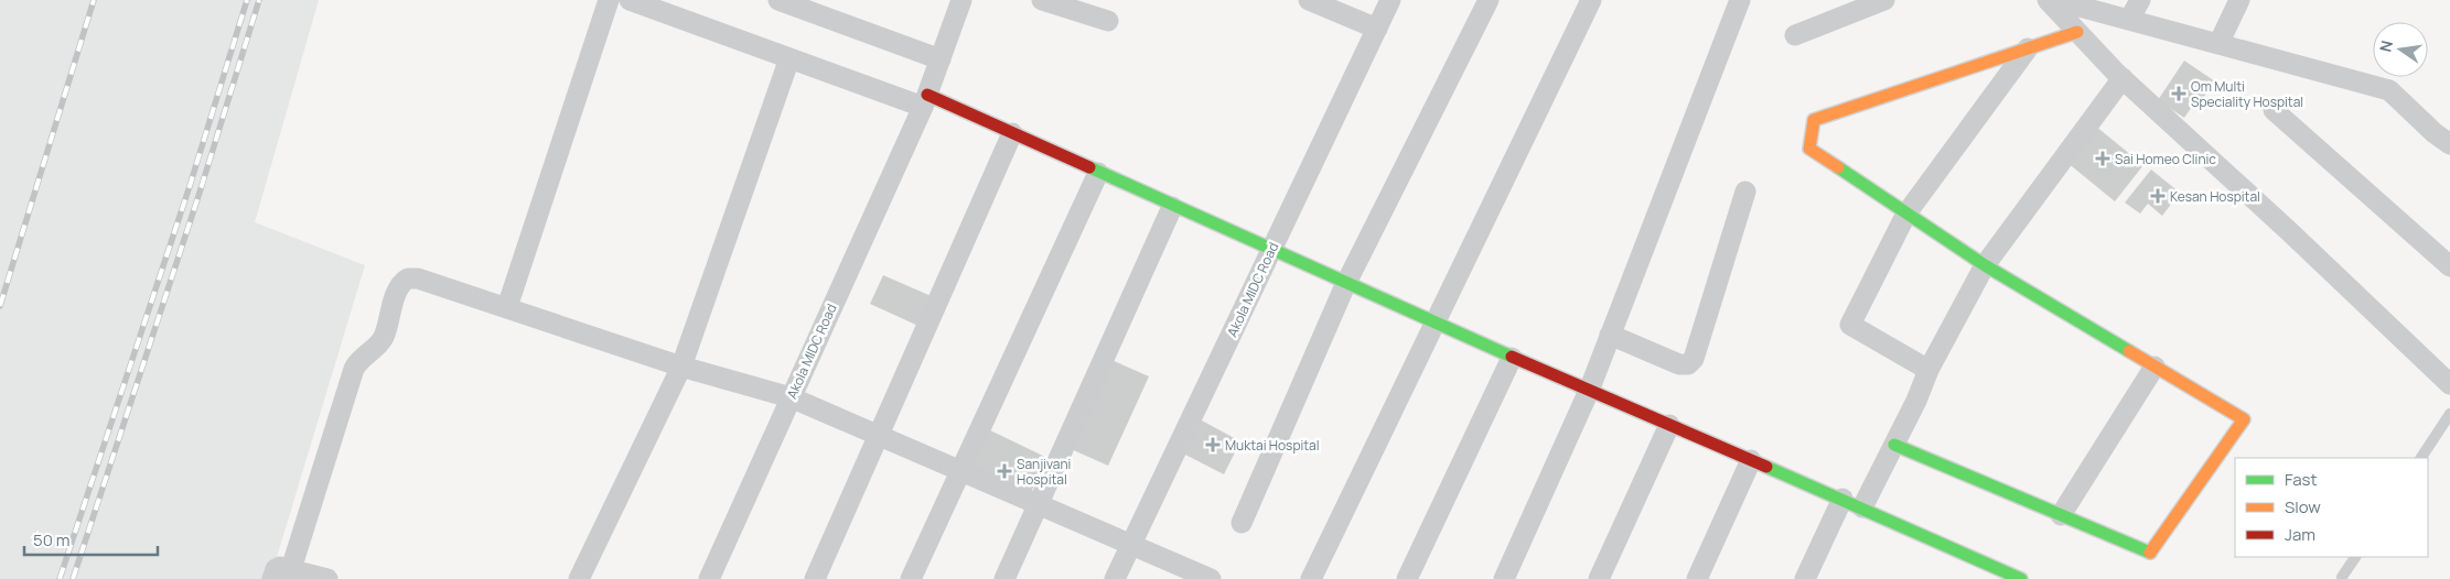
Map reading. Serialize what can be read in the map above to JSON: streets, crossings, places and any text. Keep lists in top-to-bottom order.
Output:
{
  "streets": {
    "street": ["Akola MIDC Road"]
  },
  "places": {
    "health": [
      "Om Multi Speciality Hospital",
      "Sai Homeo Clinic",
      "Kesan Hospital",
      "Muktai Hospital",
      "Sanjivani Hospital"
    ]
  },
  "legend": ["Fast", "Slow", "Jam"],
  "scale_bar": "50 m",
  "north": "left"
}
